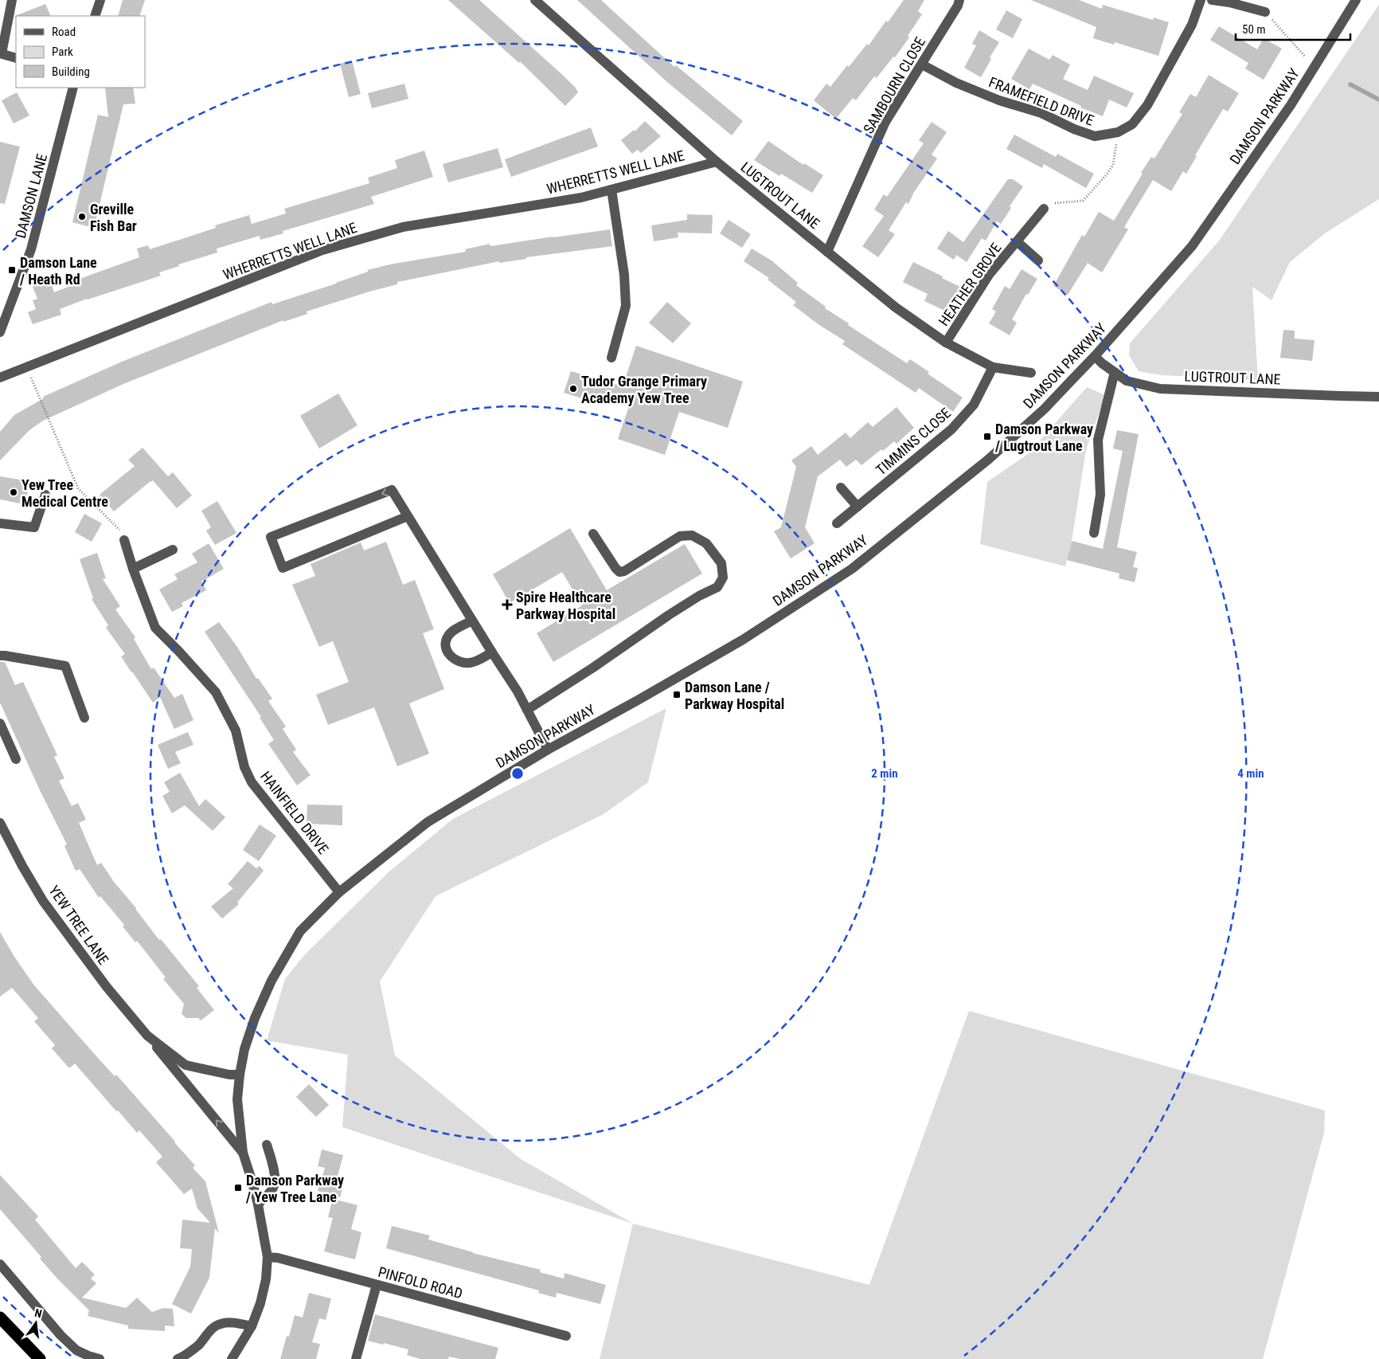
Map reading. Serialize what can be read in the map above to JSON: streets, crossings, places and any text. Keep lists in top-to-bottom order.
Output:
{
  "streets": {
    "street": [
      "SAMBOURN CLOSE",
      "FRAMEFIELD DRIVE",
      "DAMSON PARKWAY",
      "WHERRETTS WELL LANE",
      "LUGTROUT LANE",
      "DAMSON LANE",
      "HEATHER GROVE",
      "TIMMINS CLOSE",
      "HAINFIELD DRIVE",
      "YEW TREE LANE",
      "PINFOLD ROAD"
    ]
  },
  "crossings": [
    ["SAMBOURN CLOSE", "FRAMEFIELD DRIVE"],
    ["SAMBOURN CLOSE", "LUGTROUT LANE"],
    ["DAMSON PARKWAY", "LUGTROUT LANE"],
    ["DAMSON PARKWAY", "HAINFIELD DRIVE"],
    ["DAMSON PARKWAY", "YEW TREE LANE"],
    ["WHERRETTS WELL LANE", "LUGTROUT LANE"],
    ["LUGTROUT LANE", "HEATHER GROVE"],
    ["LUGTROUT LANE", "TIMMINS CLOSE"],
    ["YEW TREE LANE", "PINFOLD ROAD"]
  ],
  "places": {
    "other": ["Greville Fish Bar", "Tudor Grange Primary Academy Yew Tree", "Yew Tree Medical Centre"],
    "transit": [
      "Damson Lane / Heath Rd",
      "Damson Parkway / Lugtrout Lane",
      "Damson Lane / Parkway Hospital",
      "Damson Parkway / Yew Tree Lane"
    ],
    "health": ["Spire Healthcare Parkway Hospital"]
  },
  "legend": ["Road", "Park", "Building"],
  "scale_bar": "50 m",
  "north": "top",
  "rings": ["2 min", "4 min"]
}
